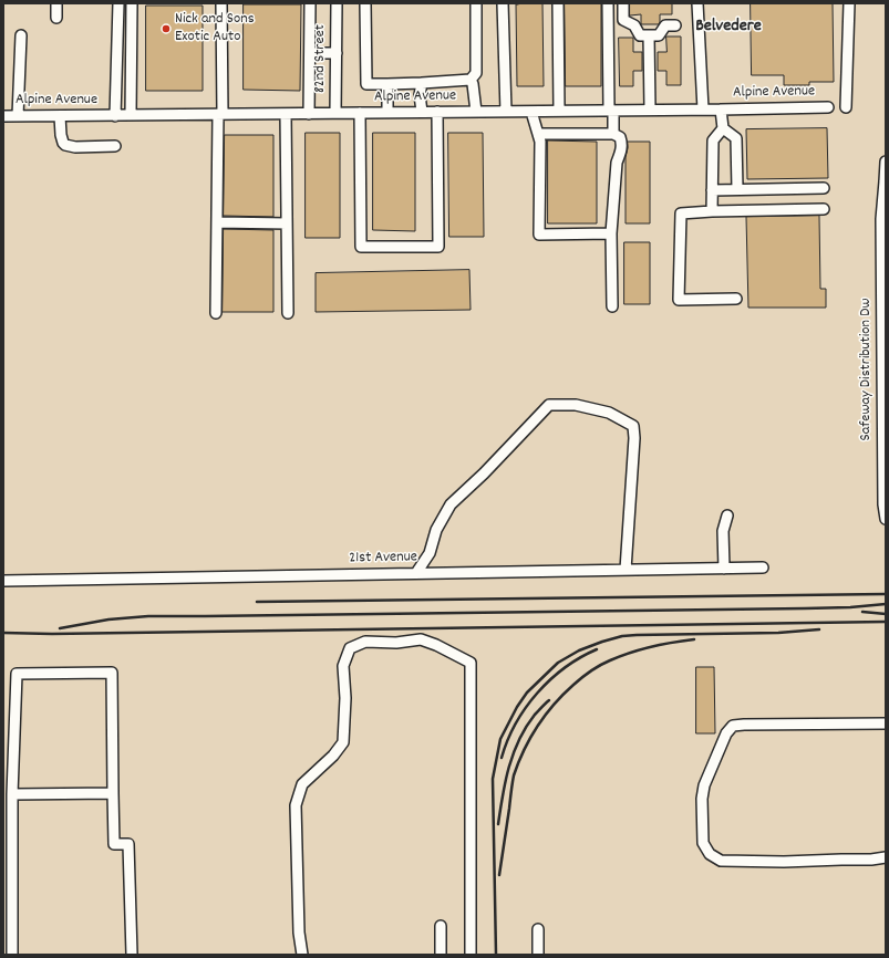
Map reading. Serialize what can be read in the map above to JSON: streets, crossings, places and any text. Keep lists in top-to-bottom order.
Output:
{
  "streets": {
    "street": [
      "82nd Street",
      "Alpine Avenue",
      "Safeway Distribution Dw",
      "21st Avenue"
    ]
  },
  "crossings": [
    ["82nd Street", "Alpine Avenue"]
  ],
  "districts": ["Belvedere"],
  "places": ["Nick and Sons Exotic Auto"]
}
